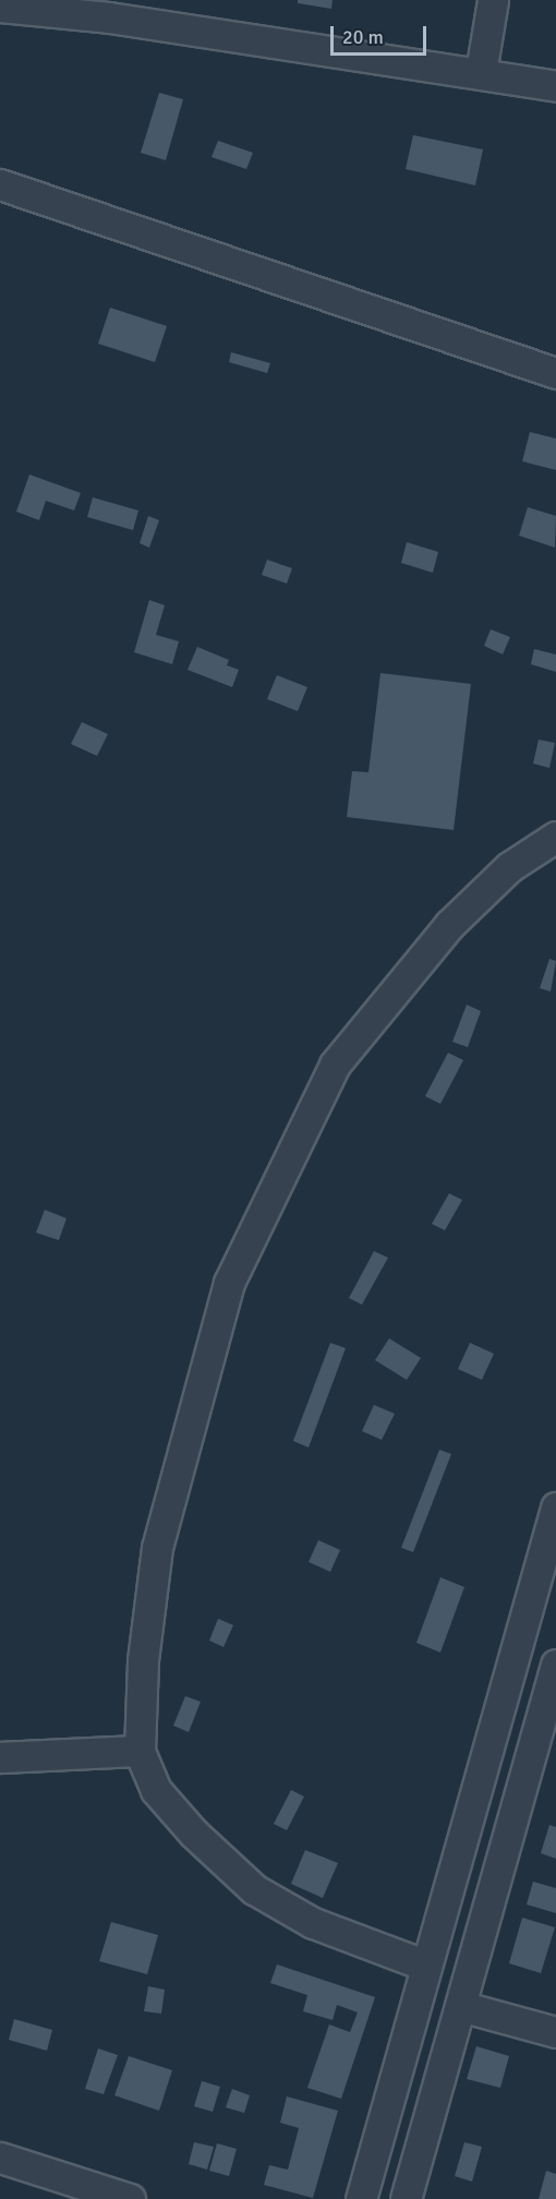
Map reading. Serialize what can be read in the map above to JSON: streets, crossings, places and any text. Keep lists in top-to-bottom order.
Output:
{
  "scale_bar": "20 m"
}
